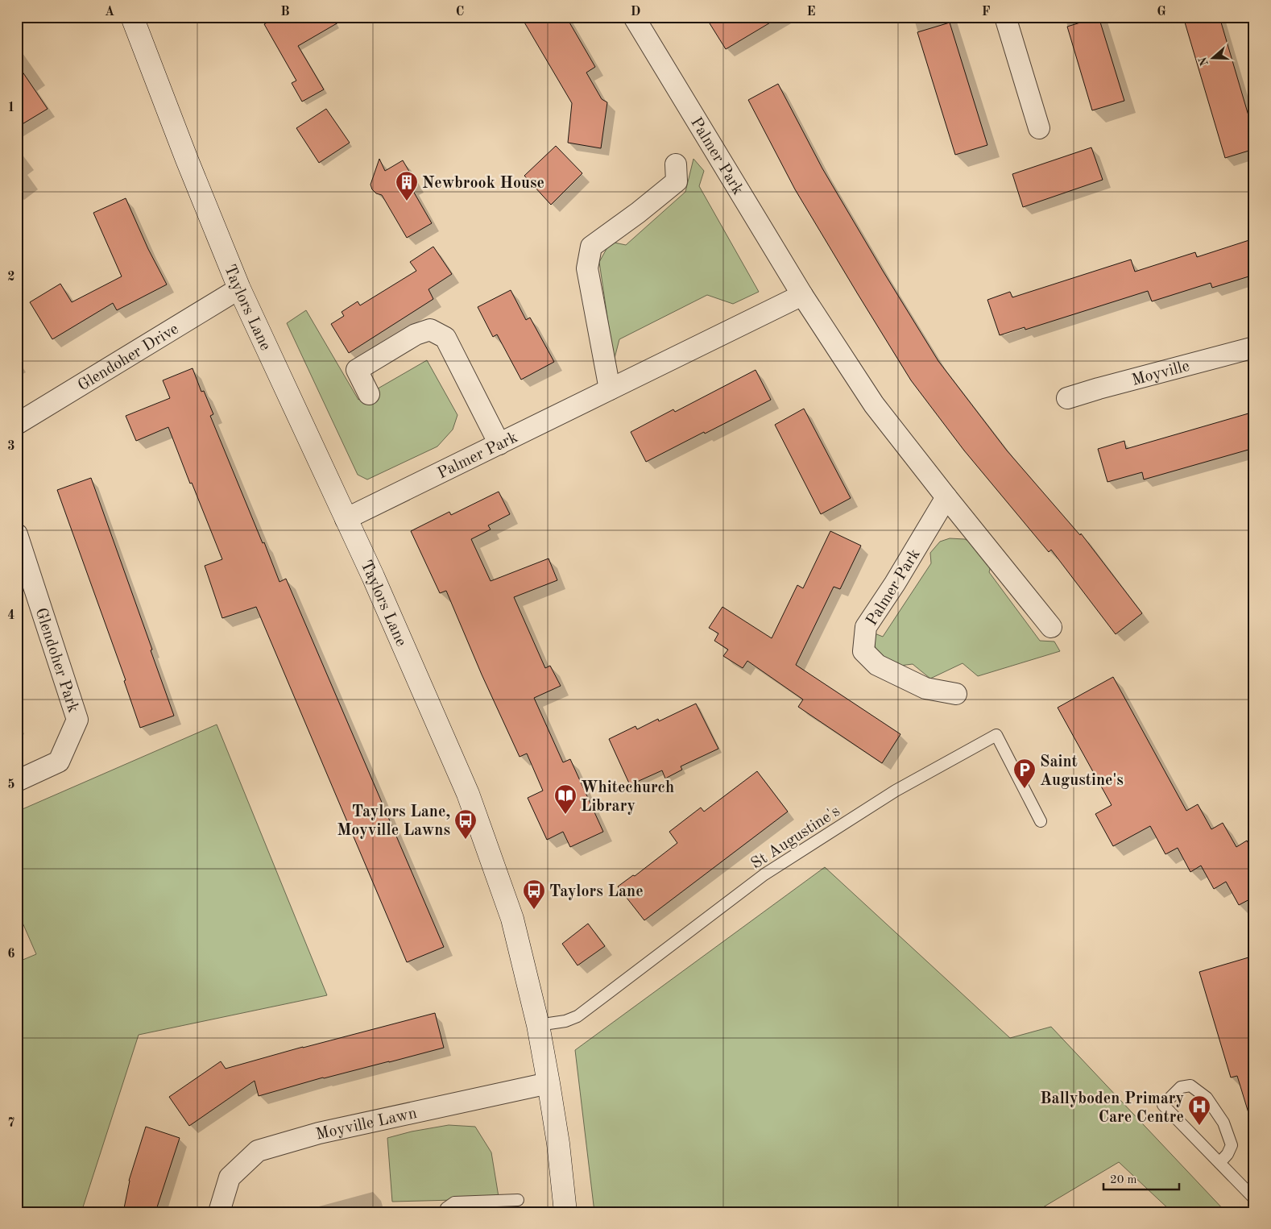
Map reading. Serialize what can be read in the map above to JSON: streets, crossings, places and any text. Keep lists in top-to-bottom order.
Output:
{
  "streets": {
    "main road": ["Taylors Lane"],
    "street": [
      "Palmer Park",
      "Glendoher Drive",
      "Moyville",
      "Glendoher Park",
      "Moyville Lawn"
    ],
    "lane": ["St Augustine's"]
  },
  "crossings": [
    ["Palmer Park", "Taylors Lane"],
    ["Taylors Lane", "Glendoher Drive"],
    ["Taylors Lane", "St Augustine's"],
    ["Taylors Lane", "Moyville Lawn"]
  ],
  "places": {
    "building": ["Newbrook House"],
    "parking": ["Saint Augustine's"],
    "library": ["Whitechurch Library"],
    "bus stop": ["Taylors Lane, Moyville Lawns", "Taylors Lane"],
    "hospital": ["Ballyboden Primary Care Centre"]
  },
  "scale_bar": "20 m",
  "north": "left",
  "grid": {
    "columns": [
      "A",
      "B",
      "C",
      "D",
      "E",
      "F",
      "G"
    ],
    "rows": [
      "1",
      "2",
      "3",
      "4",
      "5",
      "6",
      "7"
    ]
  }
}
